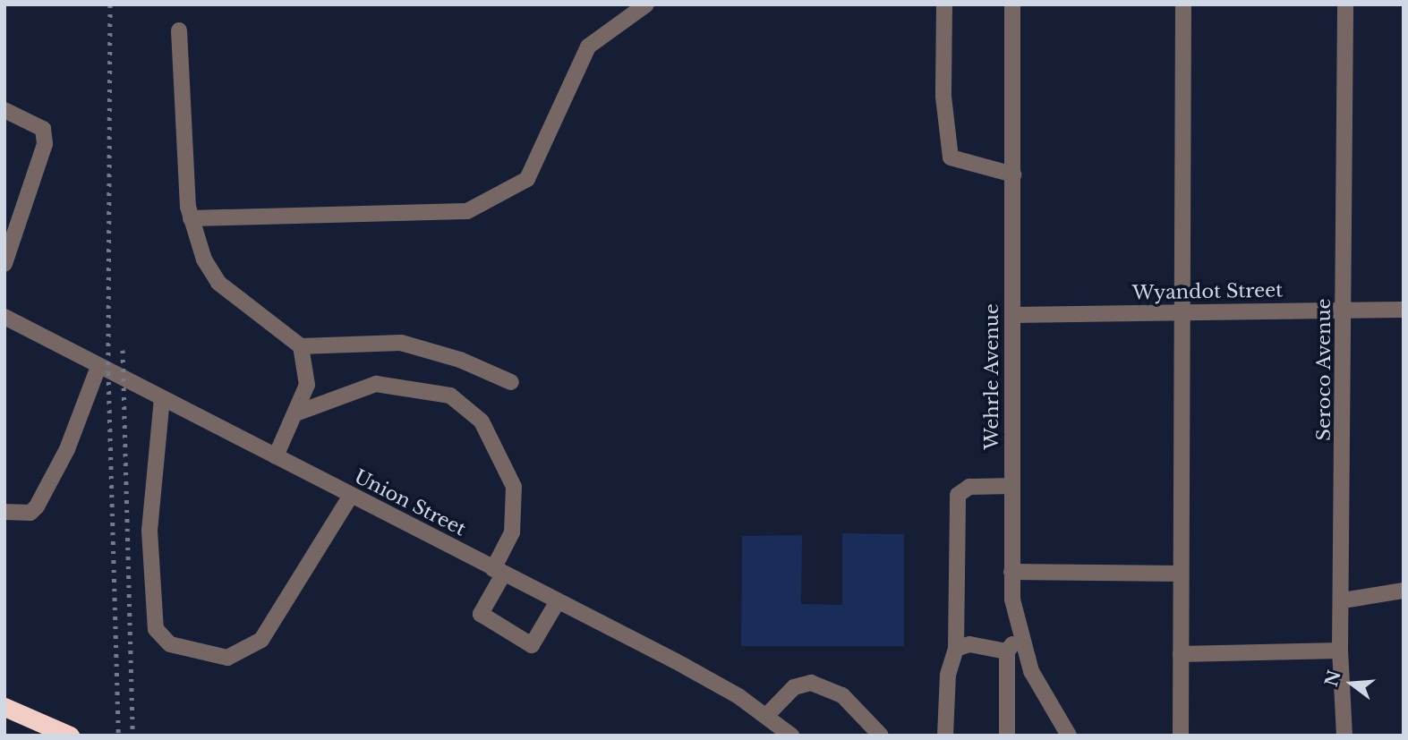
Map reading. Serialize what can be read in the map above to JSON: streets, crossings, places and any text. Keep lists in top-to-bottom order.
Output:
{
  "streets": {
    "street": [
      "Wyandot Street",
      "Seroco Avenue",
      "Wehrle Avenue",
      "Union Street"
    ]
  },
  "crossings": [
    ["Wyandot Street", "Seroco Avenue"],
    ["Wyandot Street", "Wehrle Avenue"]
  ],
  "north": "left"
}
